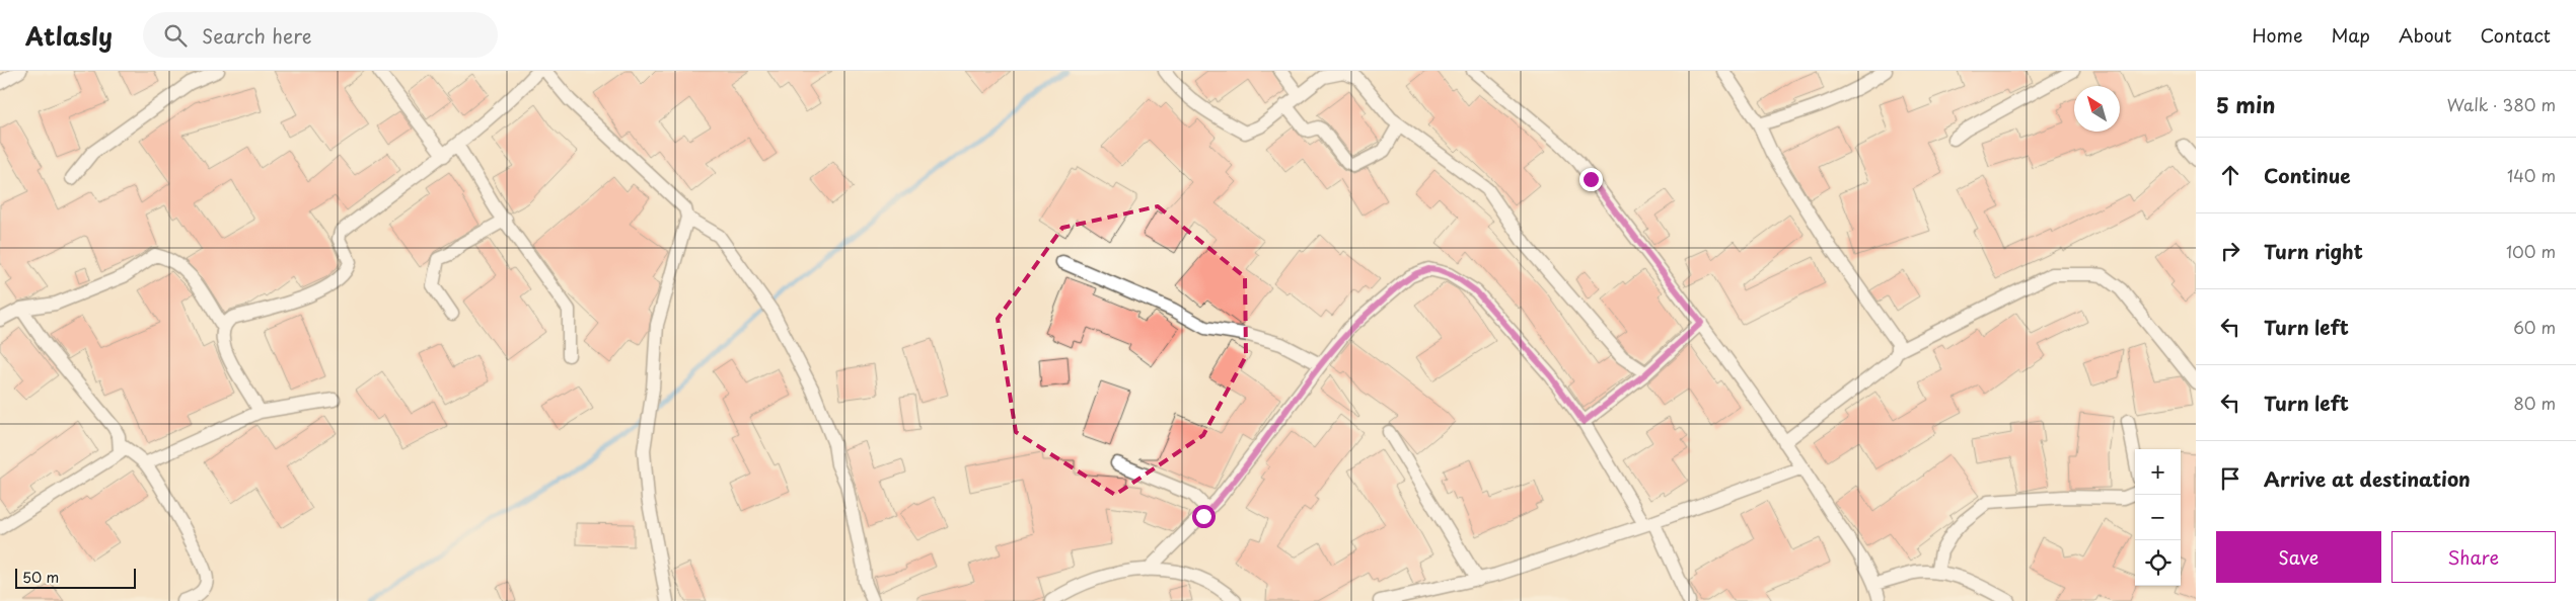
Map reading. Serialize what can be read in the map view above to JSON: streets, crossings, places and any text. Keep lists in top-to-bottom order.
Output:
{
  "scale_bar": "50 m",
  "north": "top left",
  "page": {
    "header": "Atlasly",
    "search": "Search here",
    "nav": [
      "Home",
      "Map",
      "About",
      "Contact"
    ],
    "heading": ["5 min", "Walk · 380 m"],
    "list": [
      ["Continue", "140 m"],
      ["Turn right", "100 m"],
      ["Turn left", "60 m"],
      ["Turn left", "80 m"],
      "Arrive at destination"
    ],
    "map_buttons": ["+", "−"],
    "buttons": ["Save", "Share"],
    "scale": "50 m"
  }
}
